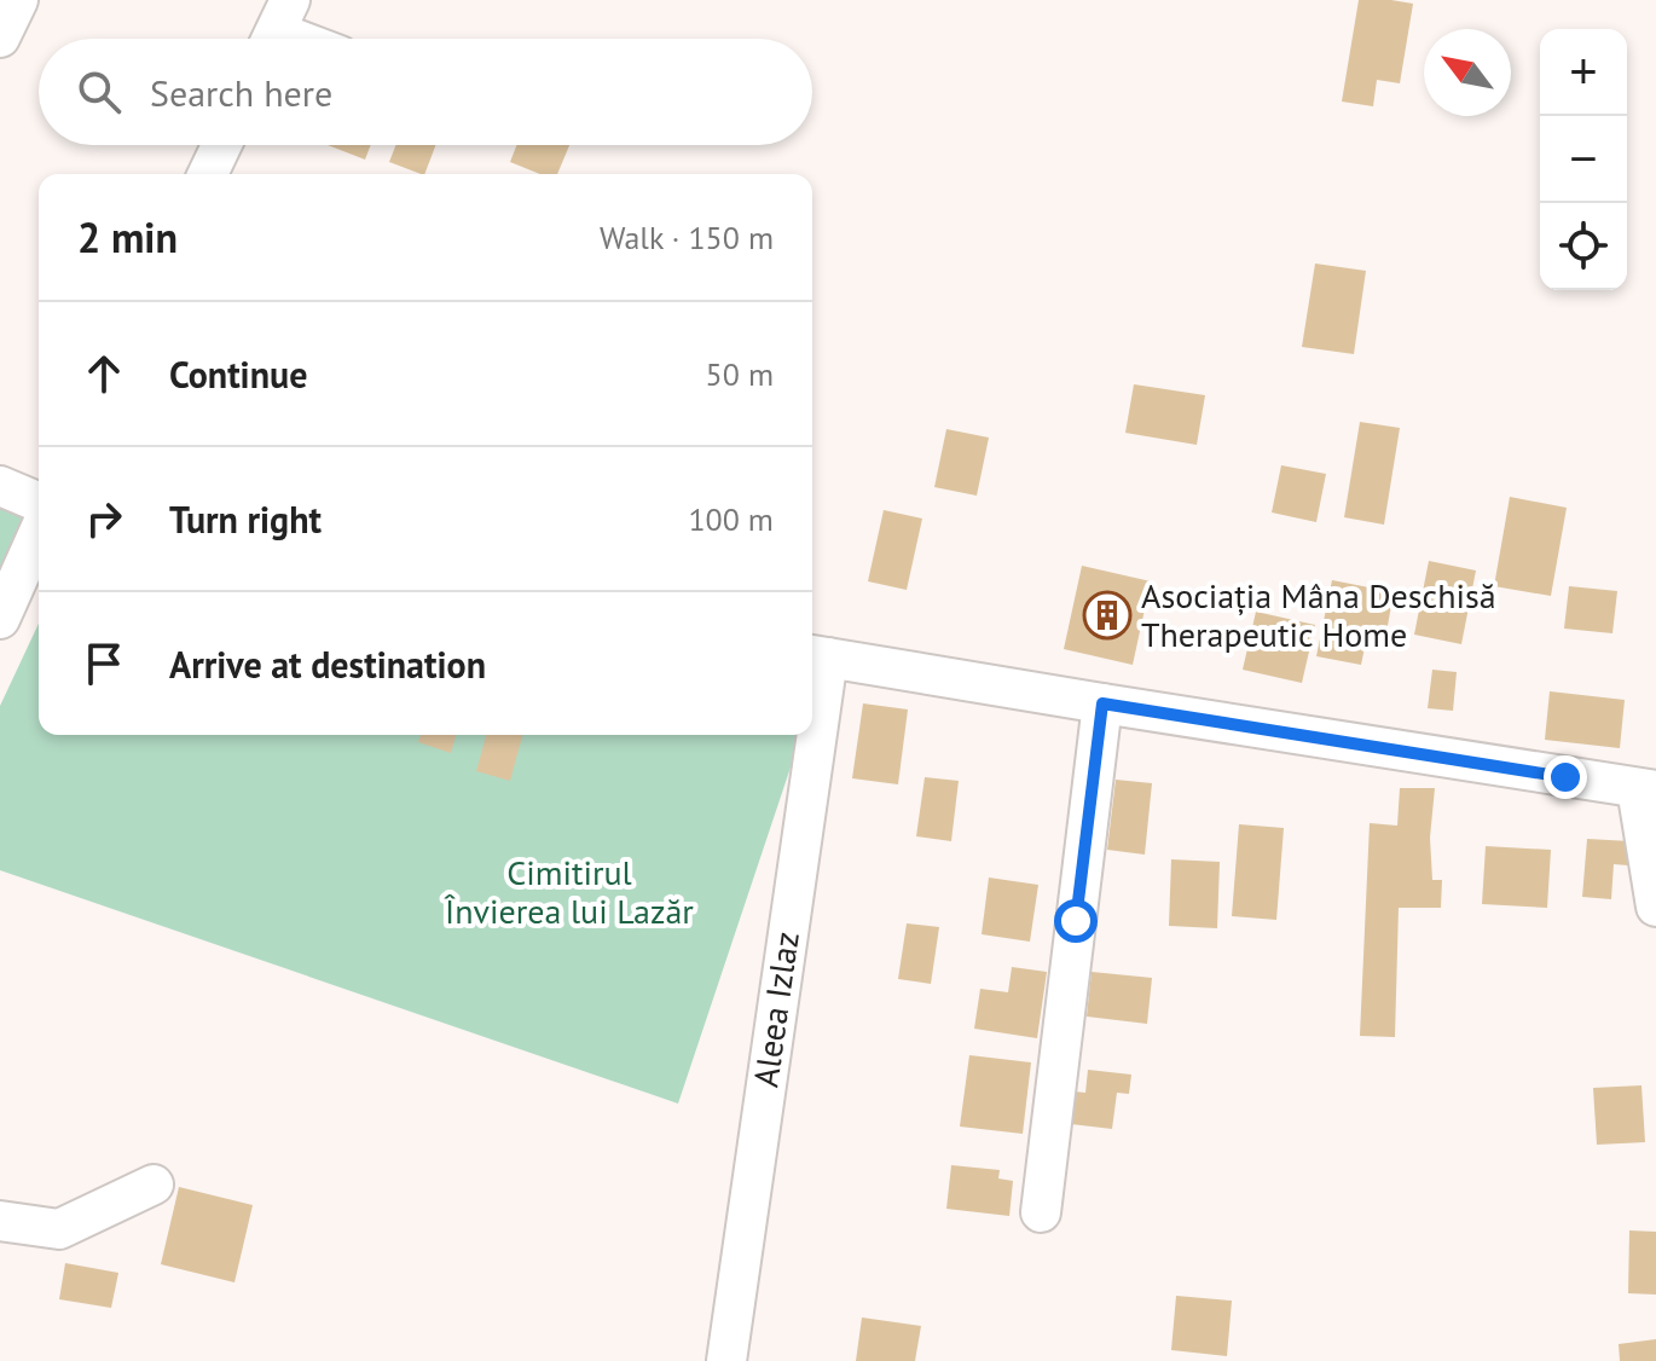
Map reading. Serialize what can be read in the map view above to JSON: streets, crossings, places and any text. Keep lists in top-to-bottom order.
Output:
{
  "streets": {
    "street": ["Aleea Izlaz"]
  },
  "parks": ["Cimitirul Învierea lui Lazăr"],
  "places": {
    "building": ["Asociația Mâna Deschisă Therapeutic Home"]
  },
  "north": "top left",
  "page": {
    "map_buttons": ["+", "−"],
    "search": "Search here",
    "heading": ["2 min", "Walk · 150 m"],
    "list": [
      ["Continue", "50 m"],
      ["Turn right", "100 m"],
      "Arrive at destination"
    ]
  }
}
